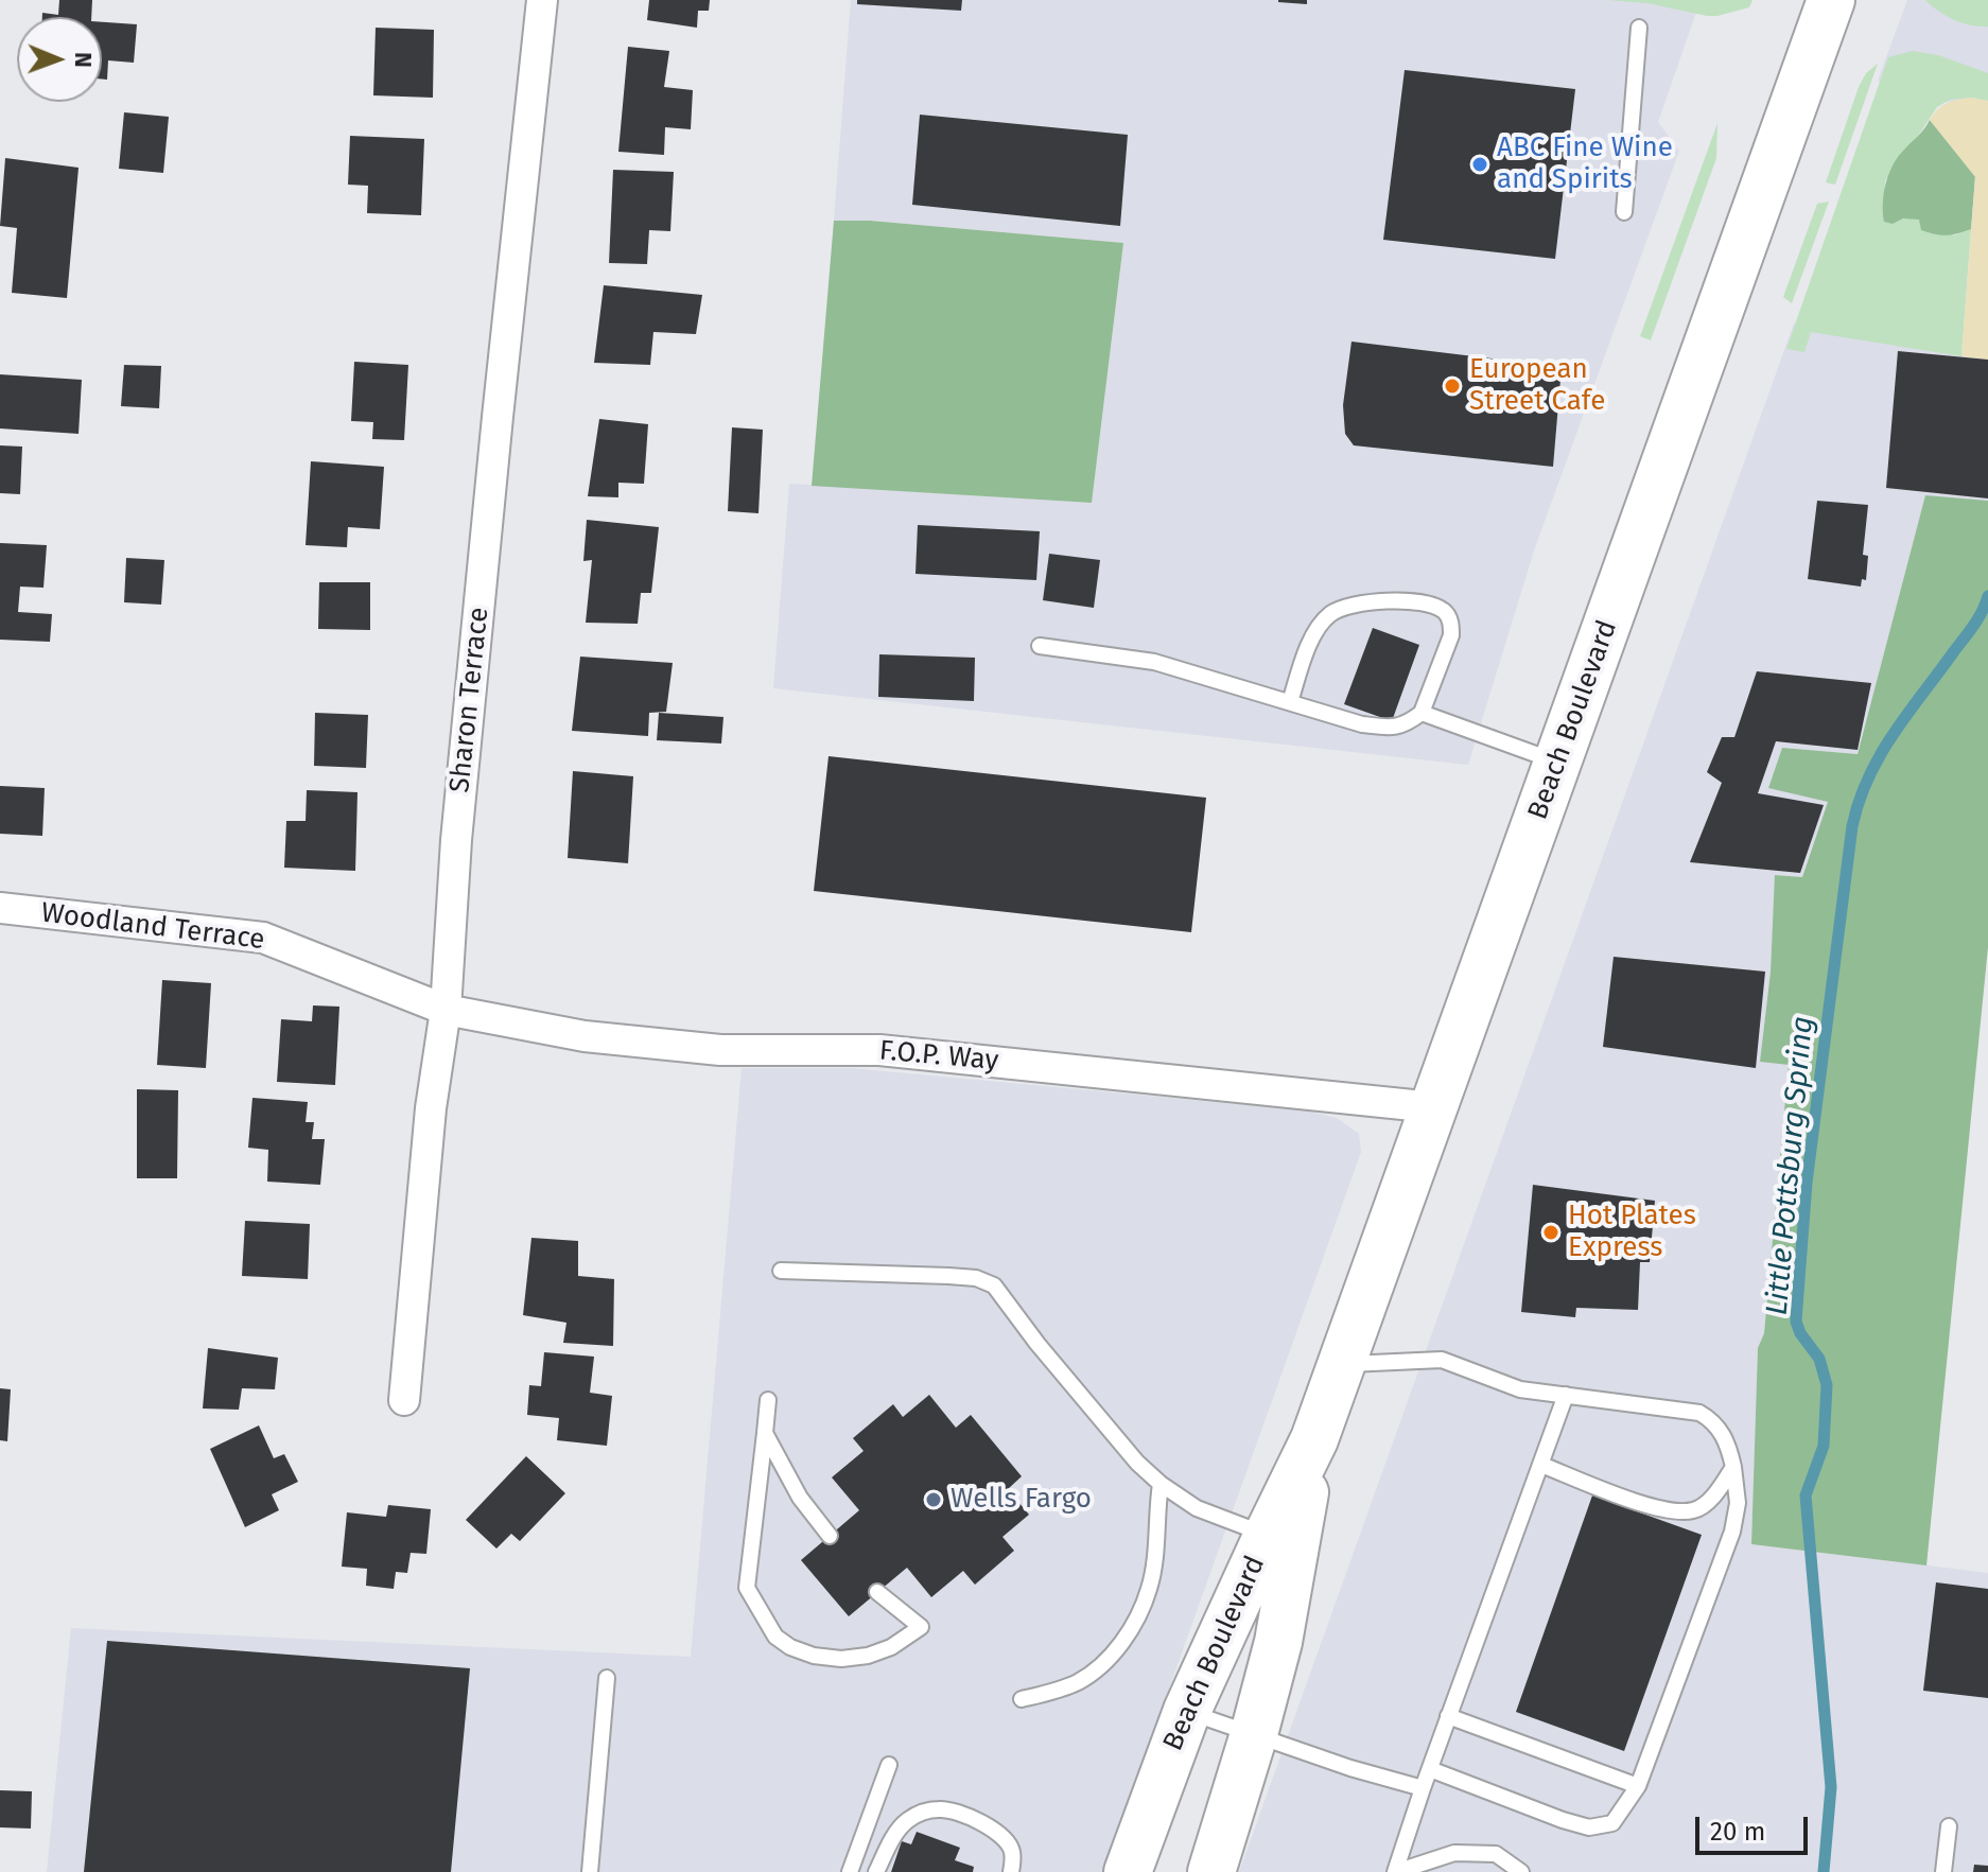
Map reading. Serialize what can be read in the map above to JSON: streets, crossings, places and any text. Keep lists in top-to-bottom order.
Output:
{
  "streets": {
    "highway": ["Beach Boulevard"],
    "street": ["Sharon Terrace", "Woodland Terrace", "F.O.P. Way"]
  },
  "crossings": [
    ["Sharon Terrace", "Woodland Terrace"],
    ["Sharon Terrace", "F.O.P. Way"],
    ["Beach Boulevard", "F.O.P. Way"],
    ["Woodland Terrace", "F.O.P. Way"]
  ],
  "water": ["Little Pottsburg Spring"],
  "places": [
    "ABC Fine Wine and Spirits",
    "European Street Cafe",
    "Hot Plates Express",
    "Wells Fargo"
  ],
  "scale_bar": "20 m",
  "north": "right"
}
